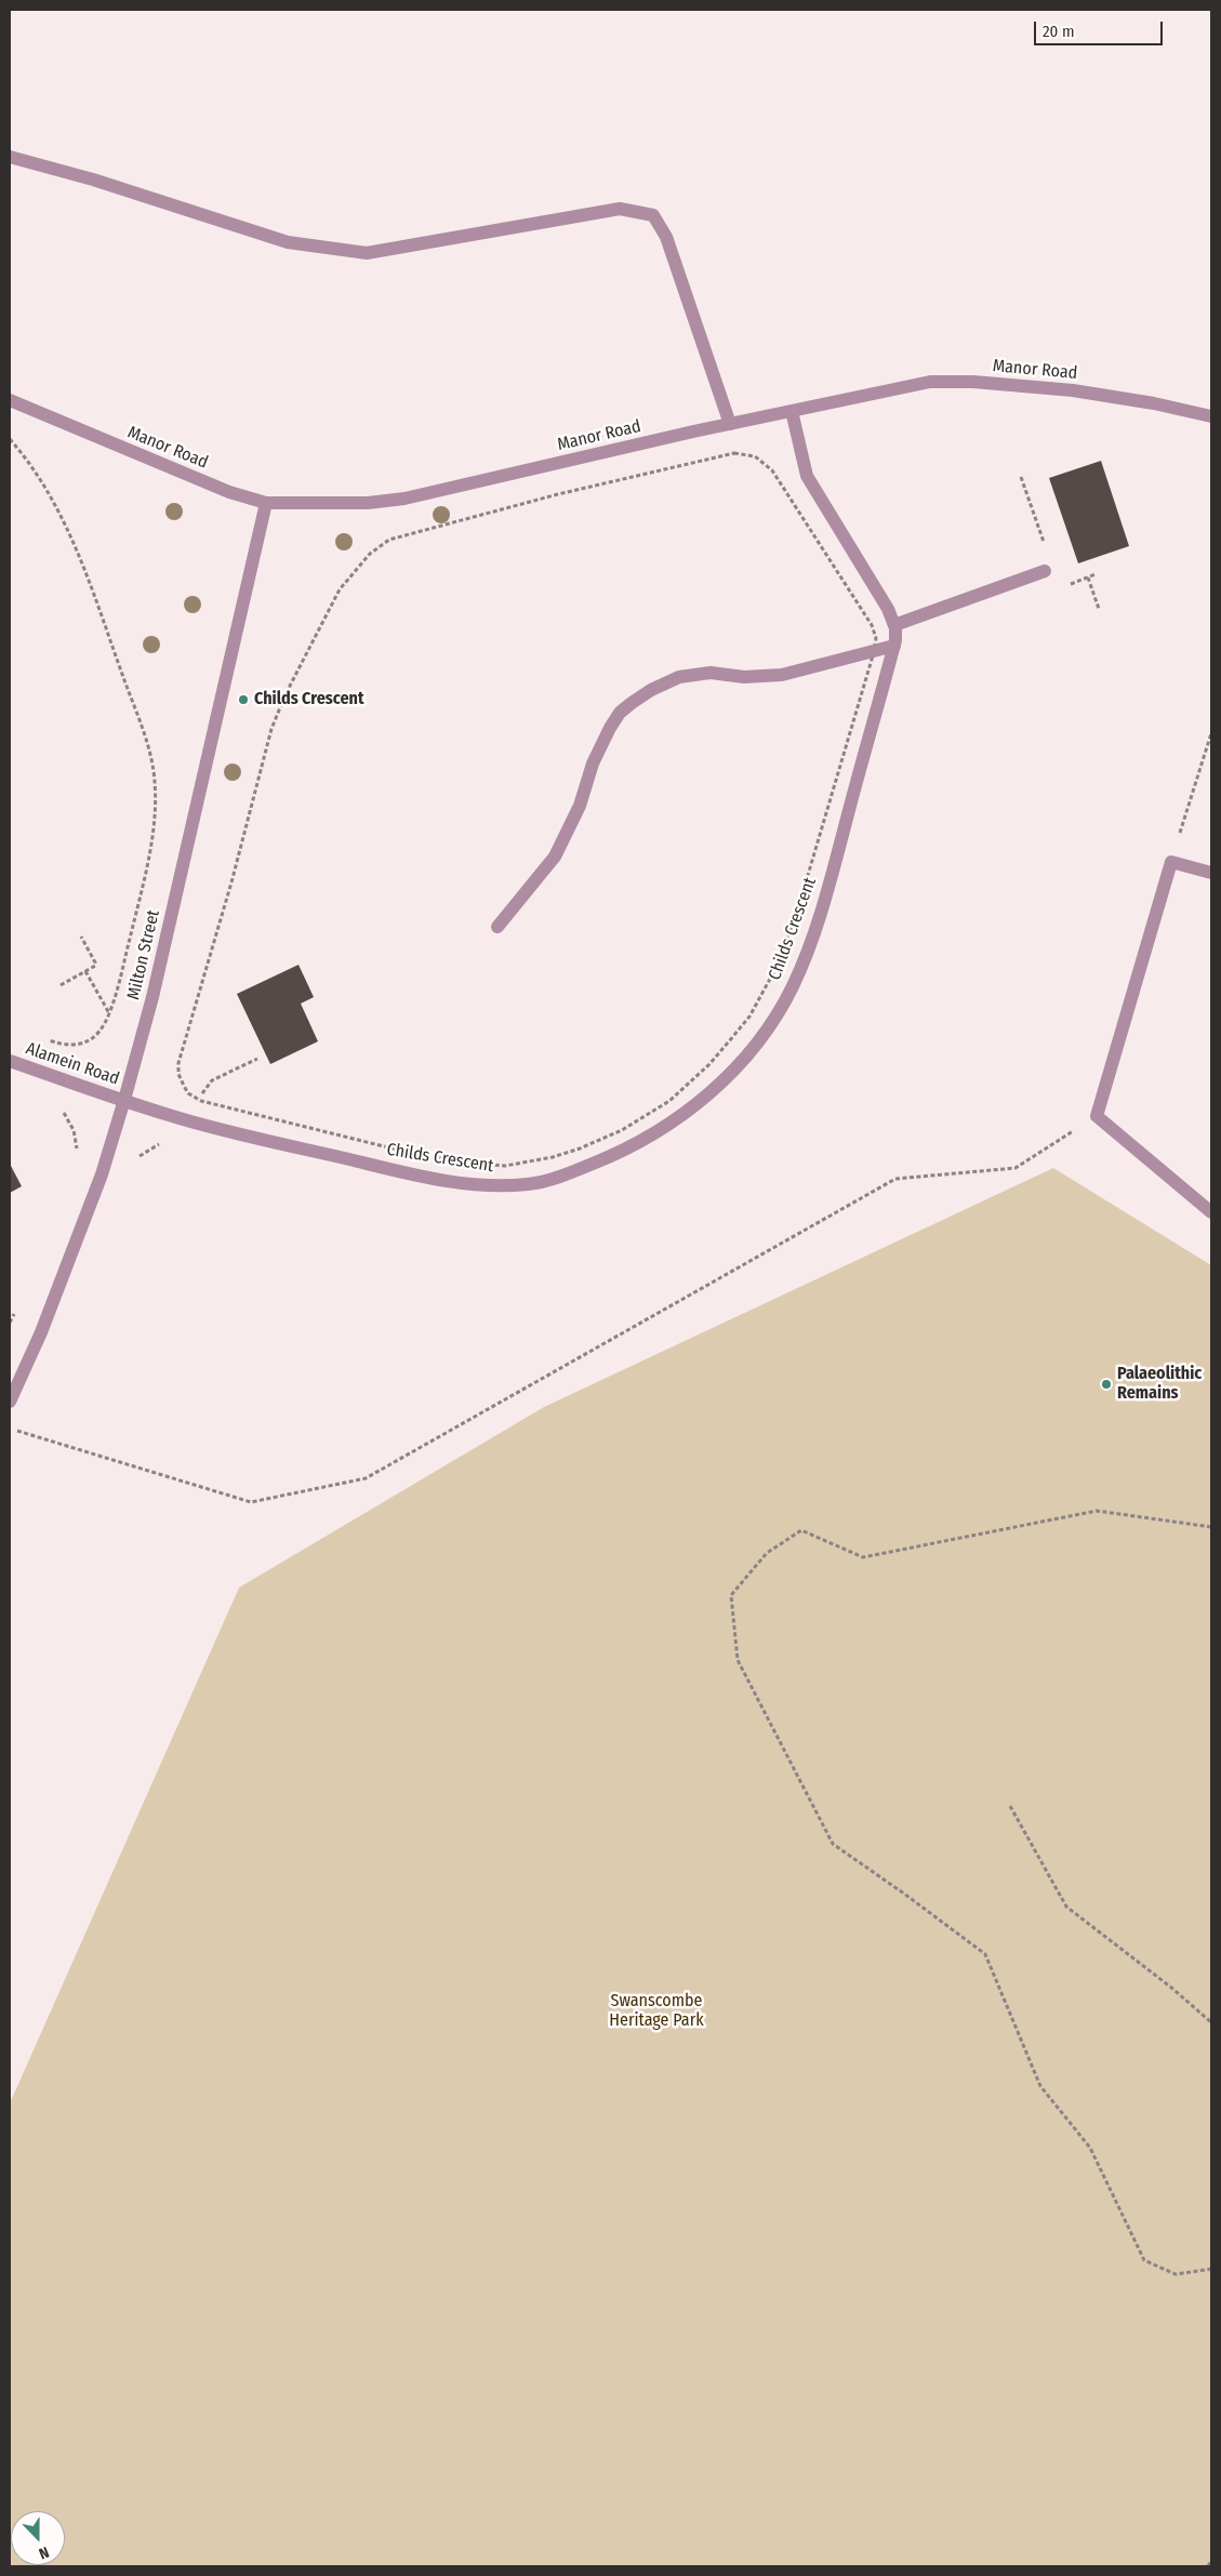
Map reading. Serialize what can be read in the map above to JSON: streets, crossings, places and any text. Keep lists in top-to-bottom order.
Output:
{
  "streets": {
    "street": [
      "Manor Road",
      "Childs Crescent",
      "Milton Street",
      "Alamein Road"
    ]
  },
  "crossings": [
    ["Manor Road", "Childs Crescent"],
    ["Manor Road", "Milton Street"],
    ["Childs Crescent", "Milton Street"],
    ["Childs Crescent", "Alamein Road"],
    ["Milton Street", "Alamein Road"]
  ],
  "parks": ["Swanscombe Heritage Park"],
  "places": ["Childs Crescent", "Palaeolithic Remains"],
  "scale_bar": "20 m",
  "north": "bottom"
}
